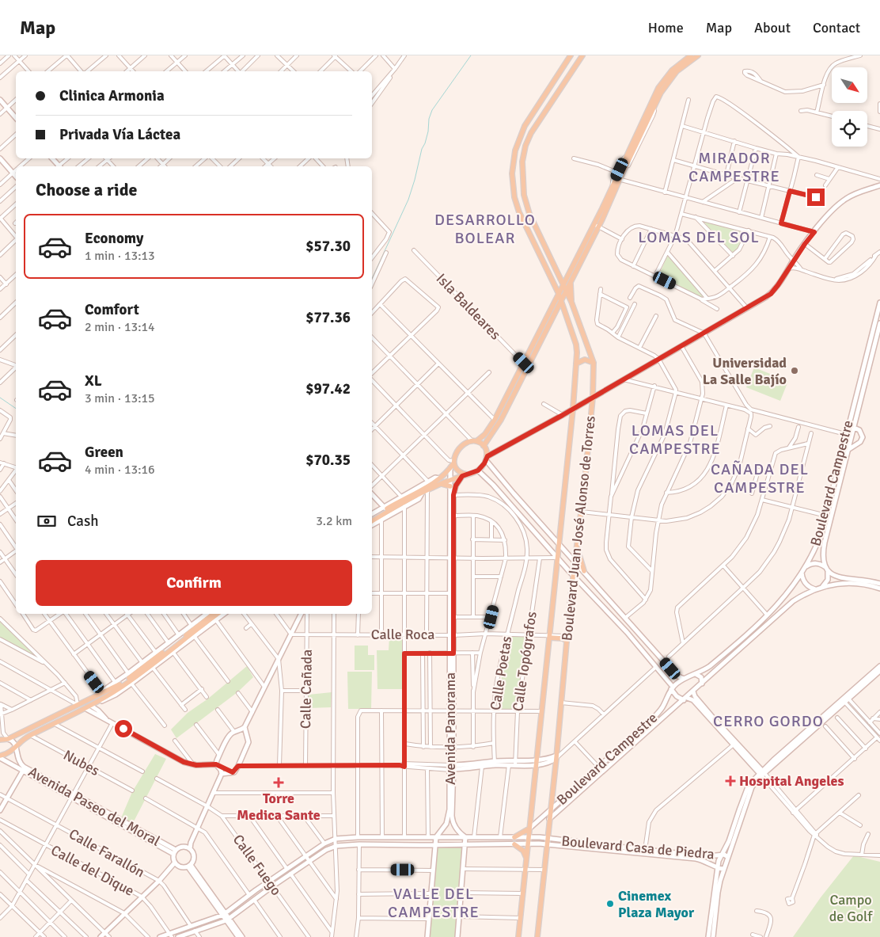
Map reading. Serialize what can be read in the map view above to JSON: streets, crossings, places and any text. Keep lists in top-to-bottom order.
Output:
{
  "streets": {
    "main road": ["Boulevard Juan José Alonso de Torres"],
    "street": [
      "Isla Baldeares",
      "Boulevard Campestre",
      "Calle Roca",
      "Calle Topógrafos",
      "Calle Poetas",
      "Calle Cañada",
      "Avenida Panorama",
      "Nubes",
      "Avenida Paseo del Moral",
      "Boulevard Casa de Piedra",
      "Calle Farallón",
      "Calle Fuego",
      "Calle del Dique"
    ]
  },
  "crossings": [
    ["Boulevard Campestre", "Boulevard Juan José Alonso de Torres"],
    ["Boulevard Juan José Alonso de Torres", "Calle Roca"],
    ["Boulevard Juan José Alonso de Torres", "Boulevard Casa de Piedra"],
    ["Calle Roca", "Calle Topógrafos"],
    ["Calle Roca", "Calle Poetas"],
    ["Calle Roca", "Calle Cañada"],
    ["Calle Roca", "Avenida Panorama"],
    ["Calle Poetas", "Avenida Panorama"]
  ],
  "districts": [
    "MIRADOR CAMPESTRE",
    "DESARROLLO BOLEAR",
    "LOMAS DEL SOL",
    "LOMAS DEL CAMPESTRE",
    "CAÑADA DEL CAMPESTRE",
    "CERRO GORDO",
    "VALLE DEL CAMPESTRE"
  ],
  "parks": ["Campo de Golf"],
  "places": {
    "other": ["Universidad La Salle Bajío", "Cinemex Plaza Mayor"],
    "health": ["Hospital Angeles", "Torre Medica Sante"]
  },
  "north": "bottom right",
  "page": {
    "header": "Map",
    "nav": [
      "Home",
      "Map",
      "About",
      "Contact"
    ],
    "banner": ["Clinica Armonia", "Privada Vía Láctea"],
    "heading": "Choose a ride",
    "list": [
      {
        "name": "Economy",
        "note": "1 min · 13:13",
        "value": "$57.30"
      },
      {
        "name": "Comfort",
        "note": "2 min · 13:14",
        "value": "$77.36"
      },
      {
        "name": "XL",
        "note": "3 min · 13:15",
        "value": "$97.42"
      },
      {
        "name": "Green",
        "note": "4 min · 13:16",
        "value": "$70.35"
      }
    ],
    "pay": ["Cash", "3.2 km"],
    "buttons": "Confirm"
  }
}
